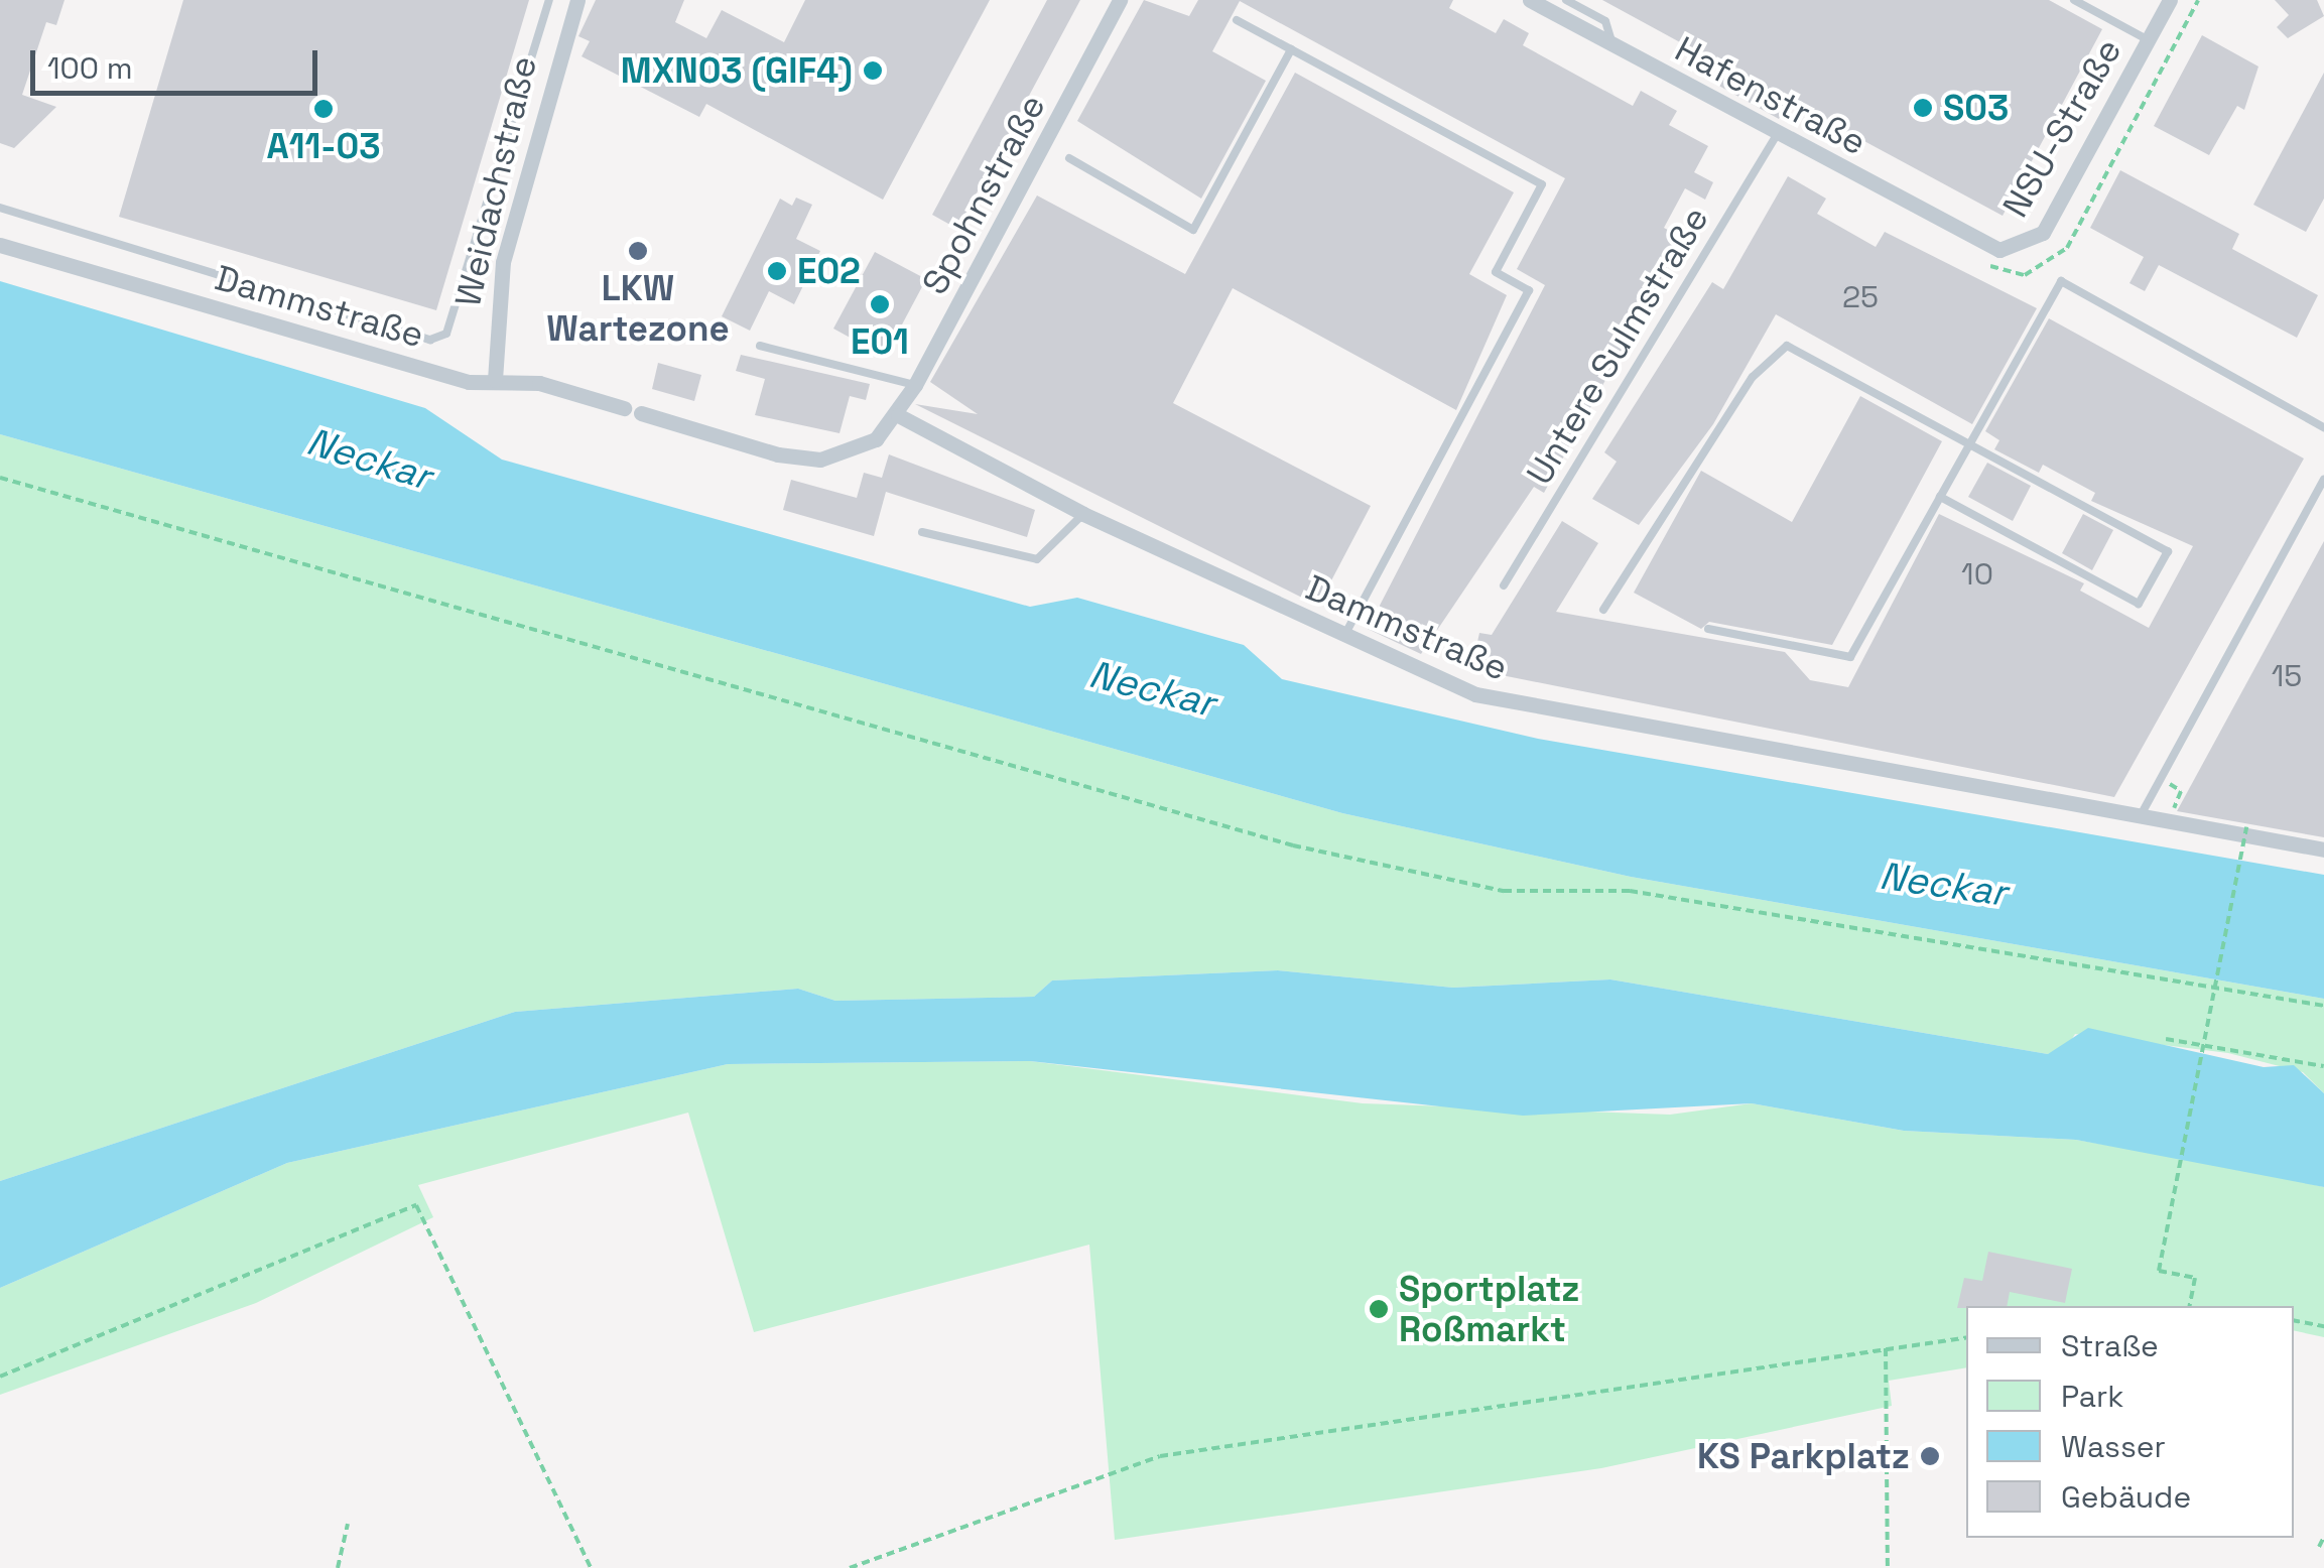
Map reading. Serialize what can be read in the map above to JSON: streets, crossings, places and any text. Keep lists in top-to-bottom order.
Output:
{
  "streets": {
    "street": [
      "Hafenstraße",
      "NSU-Straße",
      "Weidachstraße",
      "Spohnstraße",
      "Dammstraße"
    ],
    "lane": ["Untere Sulmstraße"]
  },
  "crossings": [
    ["Hafenstraße", "NSU-Straße"],
    ["Hafenstraße", "Untere Sulmstraße"],
    ["Weidachstraße", "Dammstraße"],
    ["Spohnstraße", "Dammstraße"]
  ],
  "water": ["Neckar"],
  "places": [
    "MXN03 (GIF4)",
    "S03",
    "A11-03",
    "LKW Wartezone",
    "E02",
    "E01",
    "Sportplatz Roßmarkt",
    "KS Parkplatz"
  ],
  "house_numbers": ["25", "10", "15"],
  "legend": [
    "Straße",
    "Park",
    "Wasser",
    "Gebäude"
  ],
  "scale_bar": "100 m"
}
